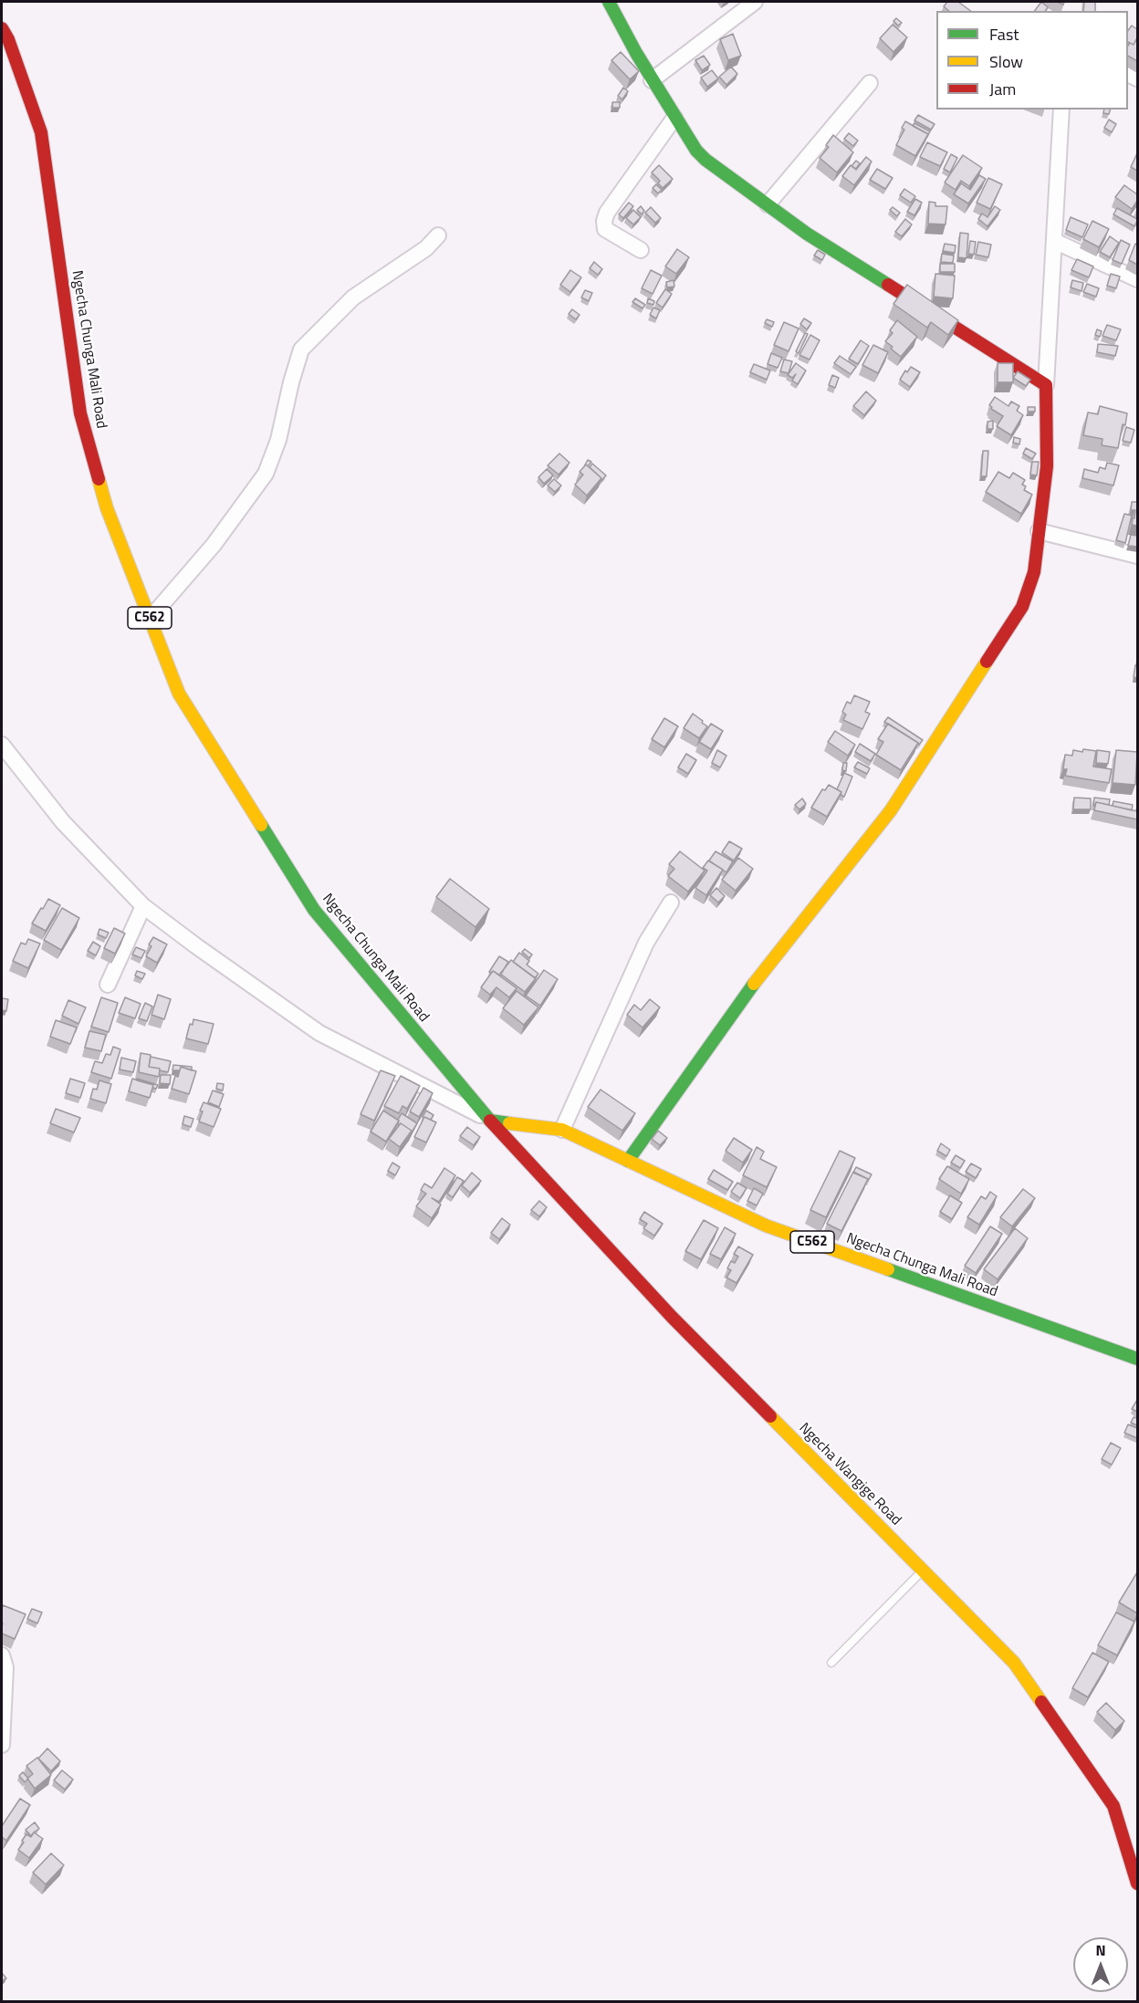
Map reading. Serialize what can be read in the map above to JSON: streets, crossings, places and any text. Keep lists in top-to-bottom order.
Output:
{
  "streets": {
    "street": ["Ngecha Chunga Mali Road", "C562", "Ngecha Wangige Road"]
  },
  "crossings": [
    ["Ngecha Chunga Mali Road", "Ngecha Wangige Road"]
  ],
  "legend": ["Fast", "Slow", "Jam"],
  "north": "top"
}
